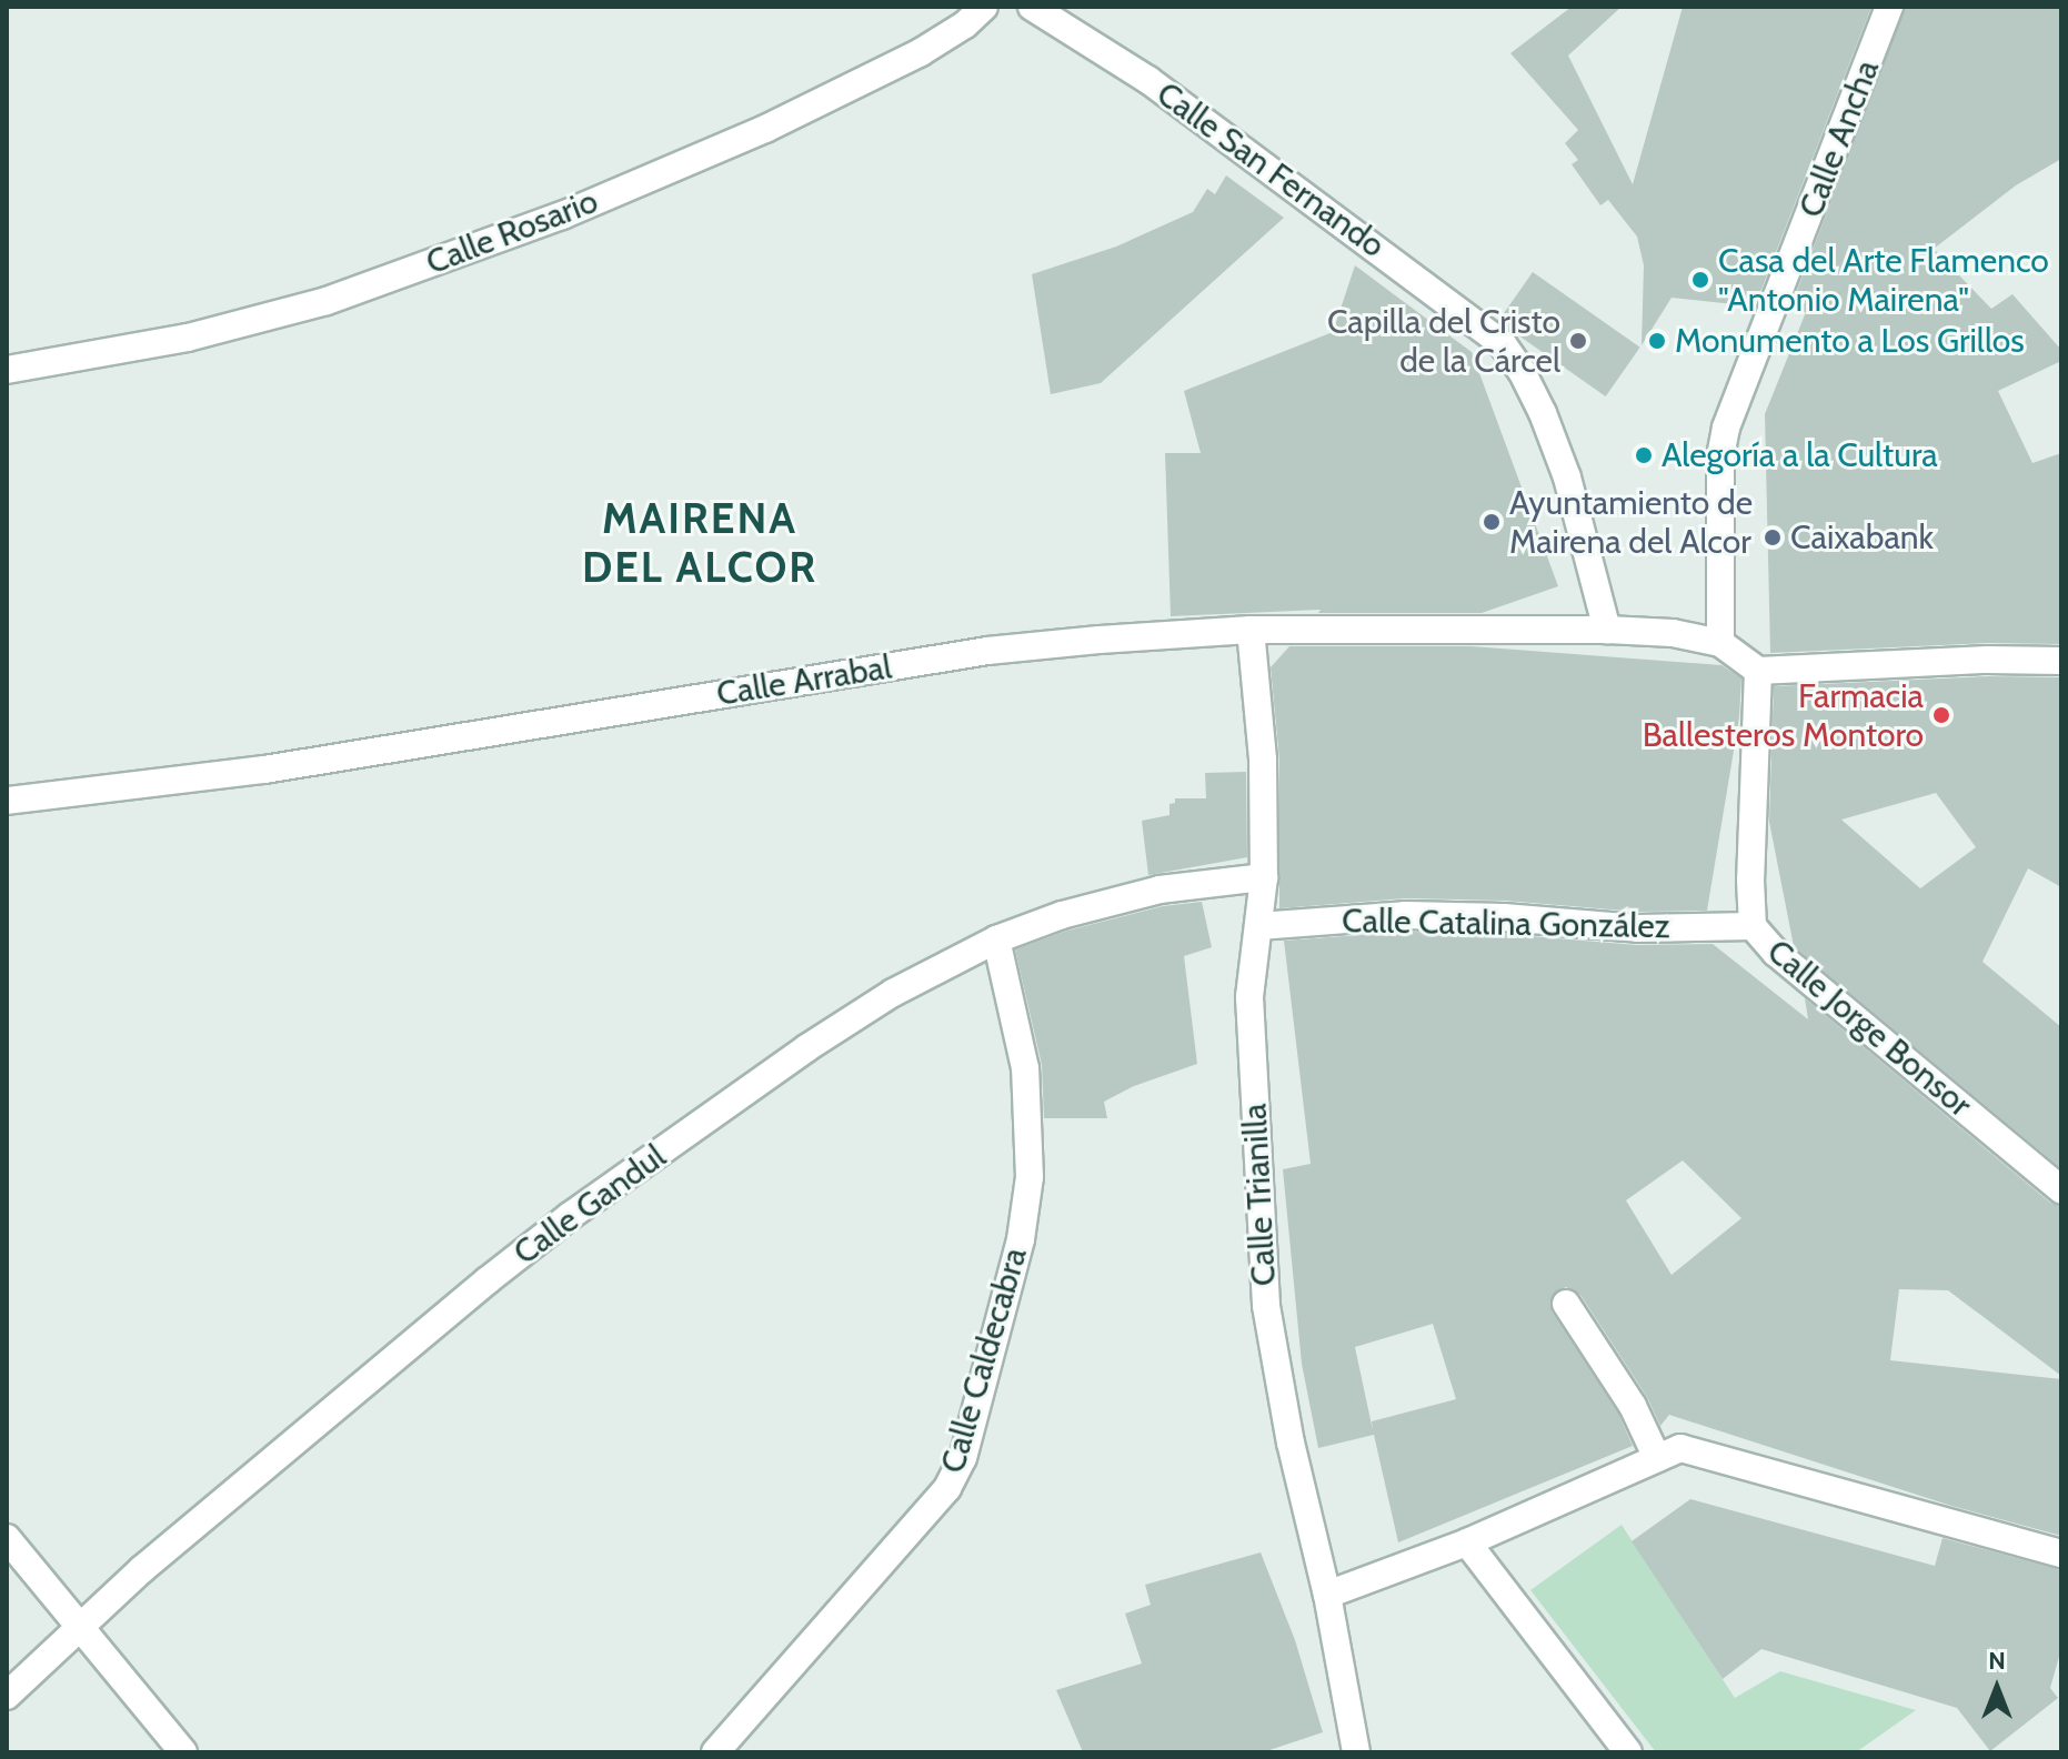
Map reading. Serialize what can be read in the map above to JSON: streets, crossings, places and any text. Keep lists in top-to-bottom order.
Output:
{
  "streets": {
    "street": [
      "Calle Ancha",
      "Calle San Fernando",
      "Calle Rosario",
      "Calle Arrabal",
      "Calle Catalina González",
      "Calle Jorge Bonsor",
      "Calle Trianilla",
      "Calle Gandul",
      "Calle Caldecabra"
    ]
  },
  "crossings": [
    ["Calle Ancha", "Calle Arrabal"],
    ["Calle San Fernando", "Calle Arrabal"],
    ["Calle Arrabal", "Calle Trianilla"],
    ["Calle Catalina González", "Calle Jorge Bonsor"],
    ["Calle Catalina González", "Calle Trianilla"],
    ["Calle Trianilla", "Calle Gandul"],
    ["Calle Gandul", "Calle Caldecabra"]
  ],
  "districts": ["MAIRENA DEL ALCOR"],
  "places": [
    "Casa del Arte Flamenco \"Antonio Mairena\"",
    "Capilla del Cristo de la Cárcel",
    "Monumento a Los Grillos",
    "Alegoría a la Cultura",
    "Ayuntamiento de Mairena del Alcor",
    "Caixabank",
    "Farmacia Ballesteros Montoro"
  ],
  "north": "top"
}
